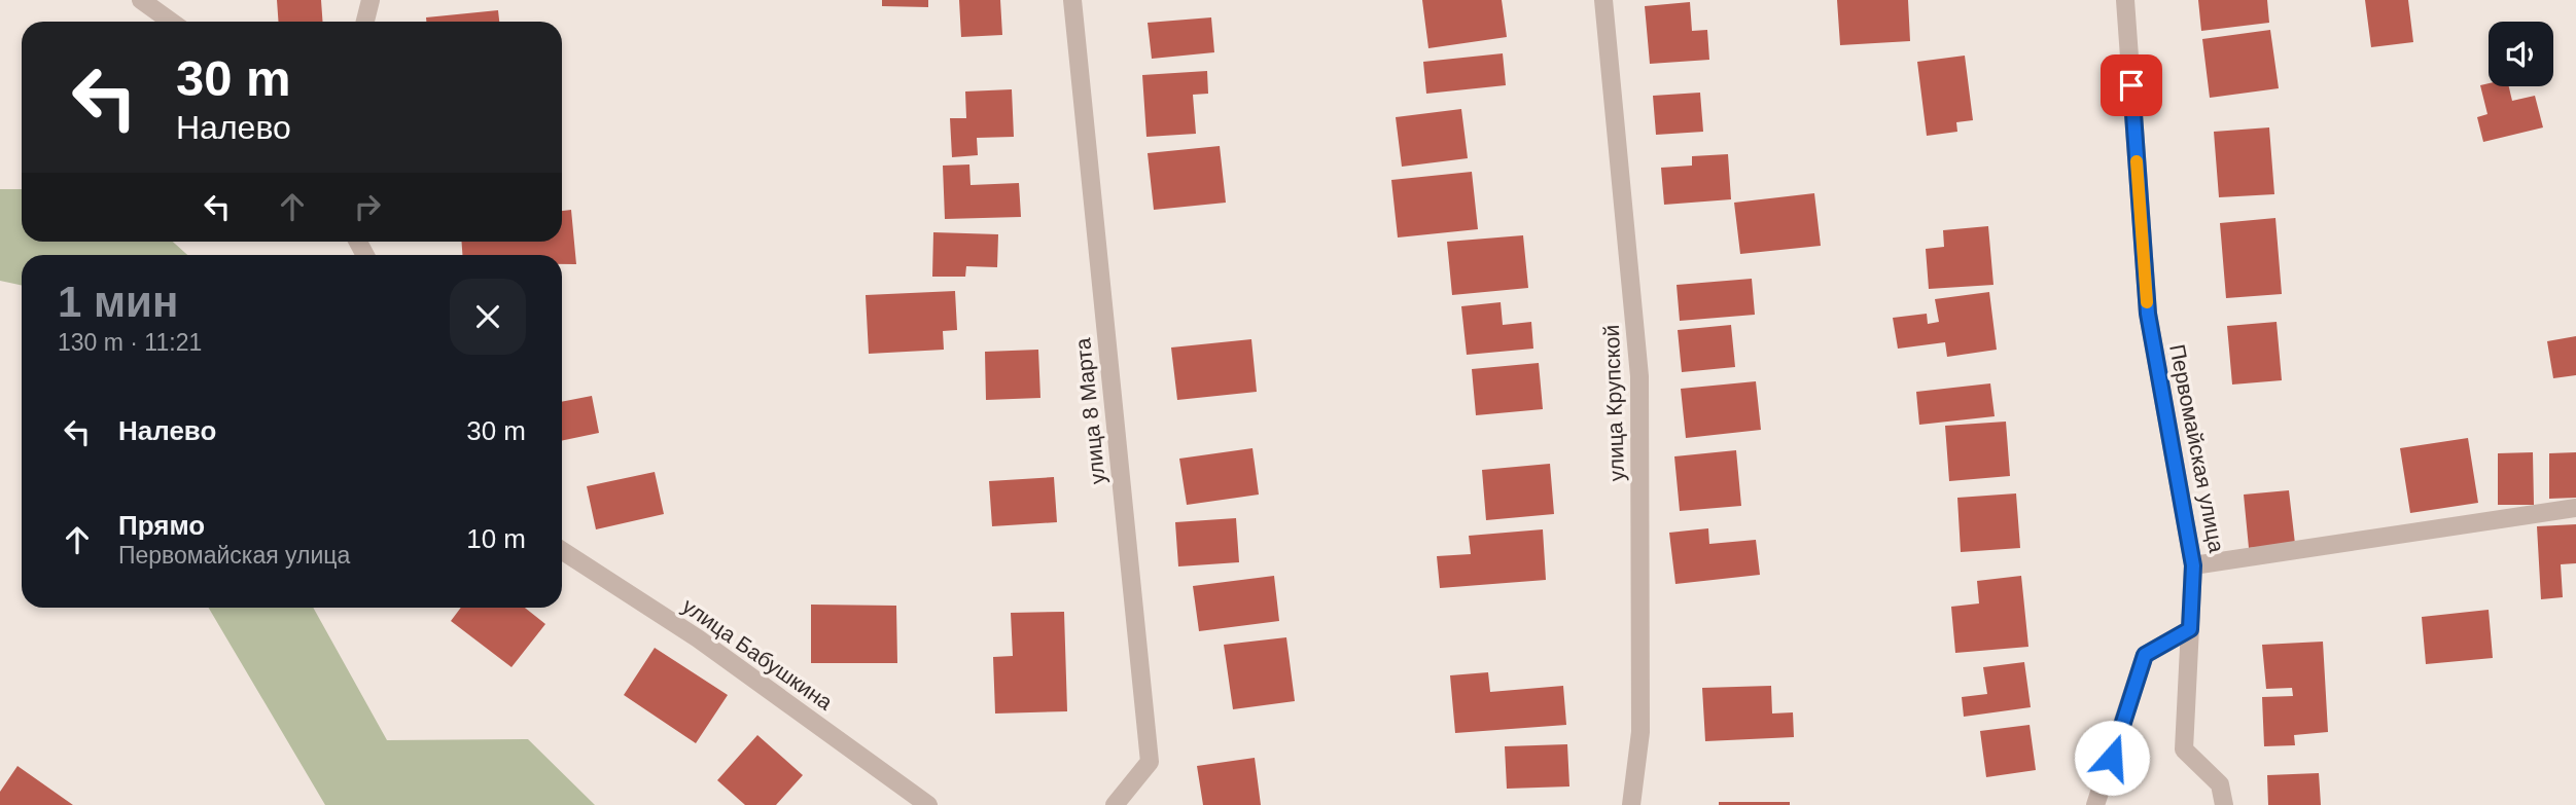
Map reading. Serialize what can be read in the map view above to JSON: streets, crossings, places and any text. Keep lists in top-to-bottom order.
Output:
{
  "streets": {
    "street": [
      "улица Крупской",
      "улица 8 Марта",
      "Первомайская улица",
      "улица Бабушкина"
    ]
  },
  "page": {
    "turn": ["30 m", "Налево"],
    "heading": ["1 мин", "130 m · 11:21"],
    "list": [
      {
        "name": "Налево",
        "value": "30 m"
      },
      {
        "name": "Прямо",
        "note": "Первомайская улица",
        "value": "10 m"
      }
    ]
  }
}
